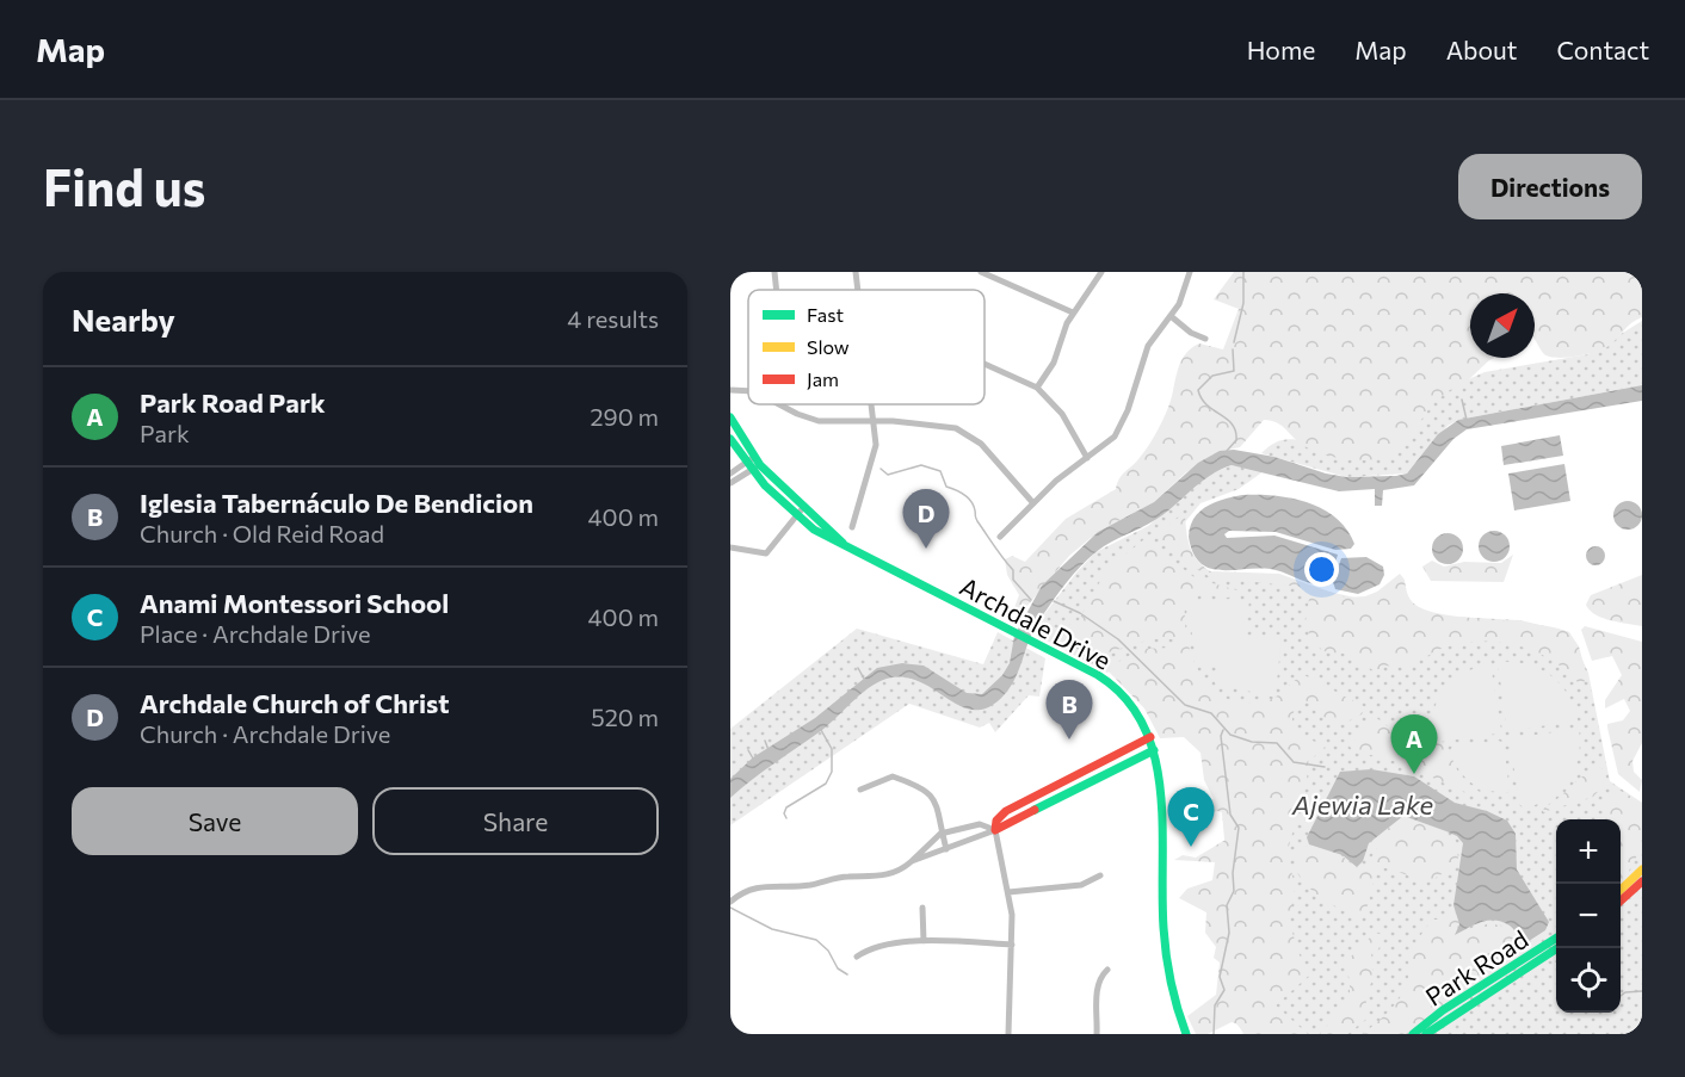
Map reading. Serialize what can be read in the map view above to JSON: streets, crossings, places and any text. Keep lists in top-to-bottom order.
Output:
{
  "streets": {
    "street": ["Archdale Drive", "Park Road"]
  },
  "water": ["Ajewia Lake"],
  "legend": ["Fast", "Slow", "Jam"],
  "north": "top right",
  "page": {
    "header": "Map",
    "nav": [
      "Home",
      "Map",
      "About",
      "Contact"
    ],
    "buttons": [
      "Directions",
      ["Save", "Share"]
    ],
    "title": "Find us",
    "heading": ["Nearby", "4 results"],
    "list": [
      {
        "mark": "A",
        "name": "Park Road Park",
        "note": "Park",
        "value": "290 m"
      },
      {
        "mark": "B",
        "name": "Iglesia Tabernáculo De Bendicion",
        "note": "Church · Old Reid Road",
        "value": "400 m"
      },
      {
        "mark": "C",
        "name": "Anami Montessori School",
        "note": "Place · Archdale Drive",
        "value": "400 m"
      },
      {
        "mark": "D",
        "name": "Archdale Church of Christ",
        "note": "Church · Archdale Drive",
        "value": "520 m"
      }
    ],
    "pins": [
      "D",
      "B",
      "A",
      "C"
    ],
    "map_buttons": ["+", "−"]
  }
}
